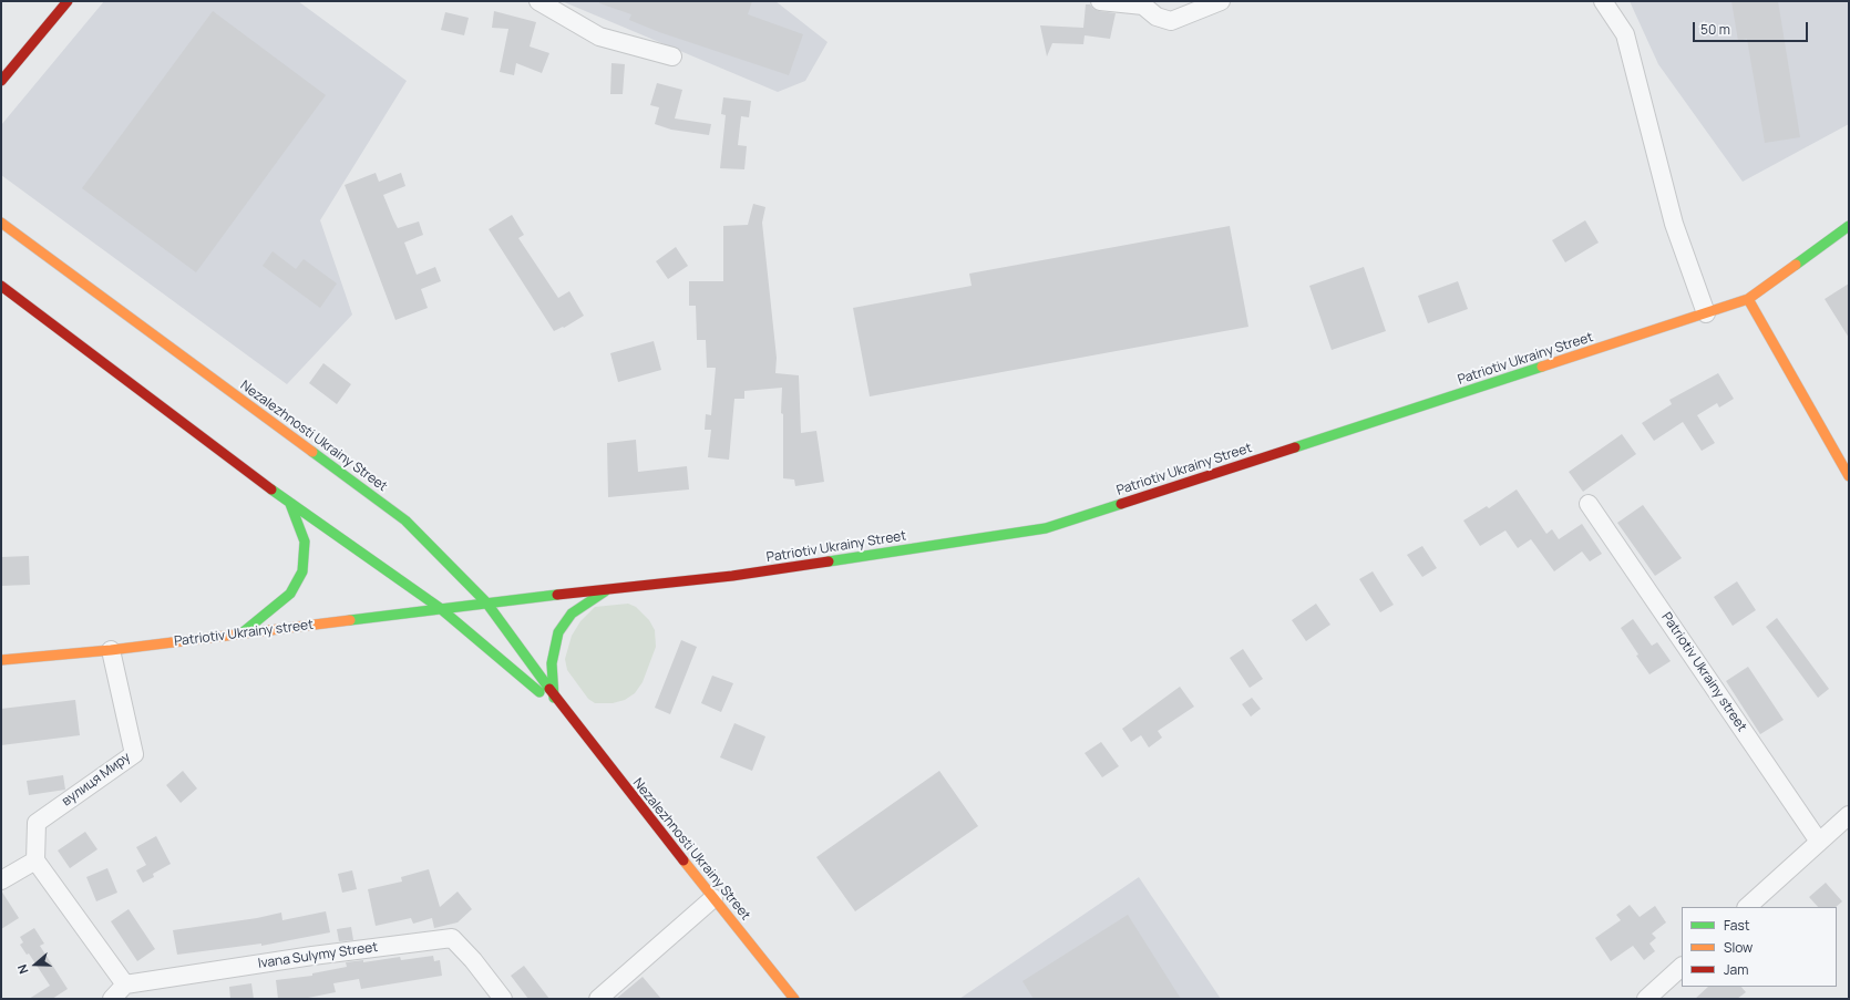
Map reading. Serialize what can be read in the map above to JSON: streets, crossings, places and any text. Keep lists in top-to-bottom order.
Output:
{
  "streets": {
    "main road": ["Patriotiv Ukrainy Street", "Nezalezhnosti Ukrainy Street", "Patriotiv Ukrainy street"],
    "street": ["вулиця Миру", "Ivana Sulymy Street"]
  },
  "crossings": [
    ["Patriotiv Ukrainy Street", "Nezalezhnosti Ukrainy Street"],
    ["Patriotiv Ukrainy Street", "Patriotiv Ukrainy street"],
    ["Nezalezhnosti Ukrainy Street", "Patriotiv Ukrainy street"],
    ["Patriotiv Ukrainy street", "вулиця Миру"]
  ],
  "legend": ["Fast", "Slow", "Jam"],
  "scale_bar": "50 m",
  "north": "left"
}
